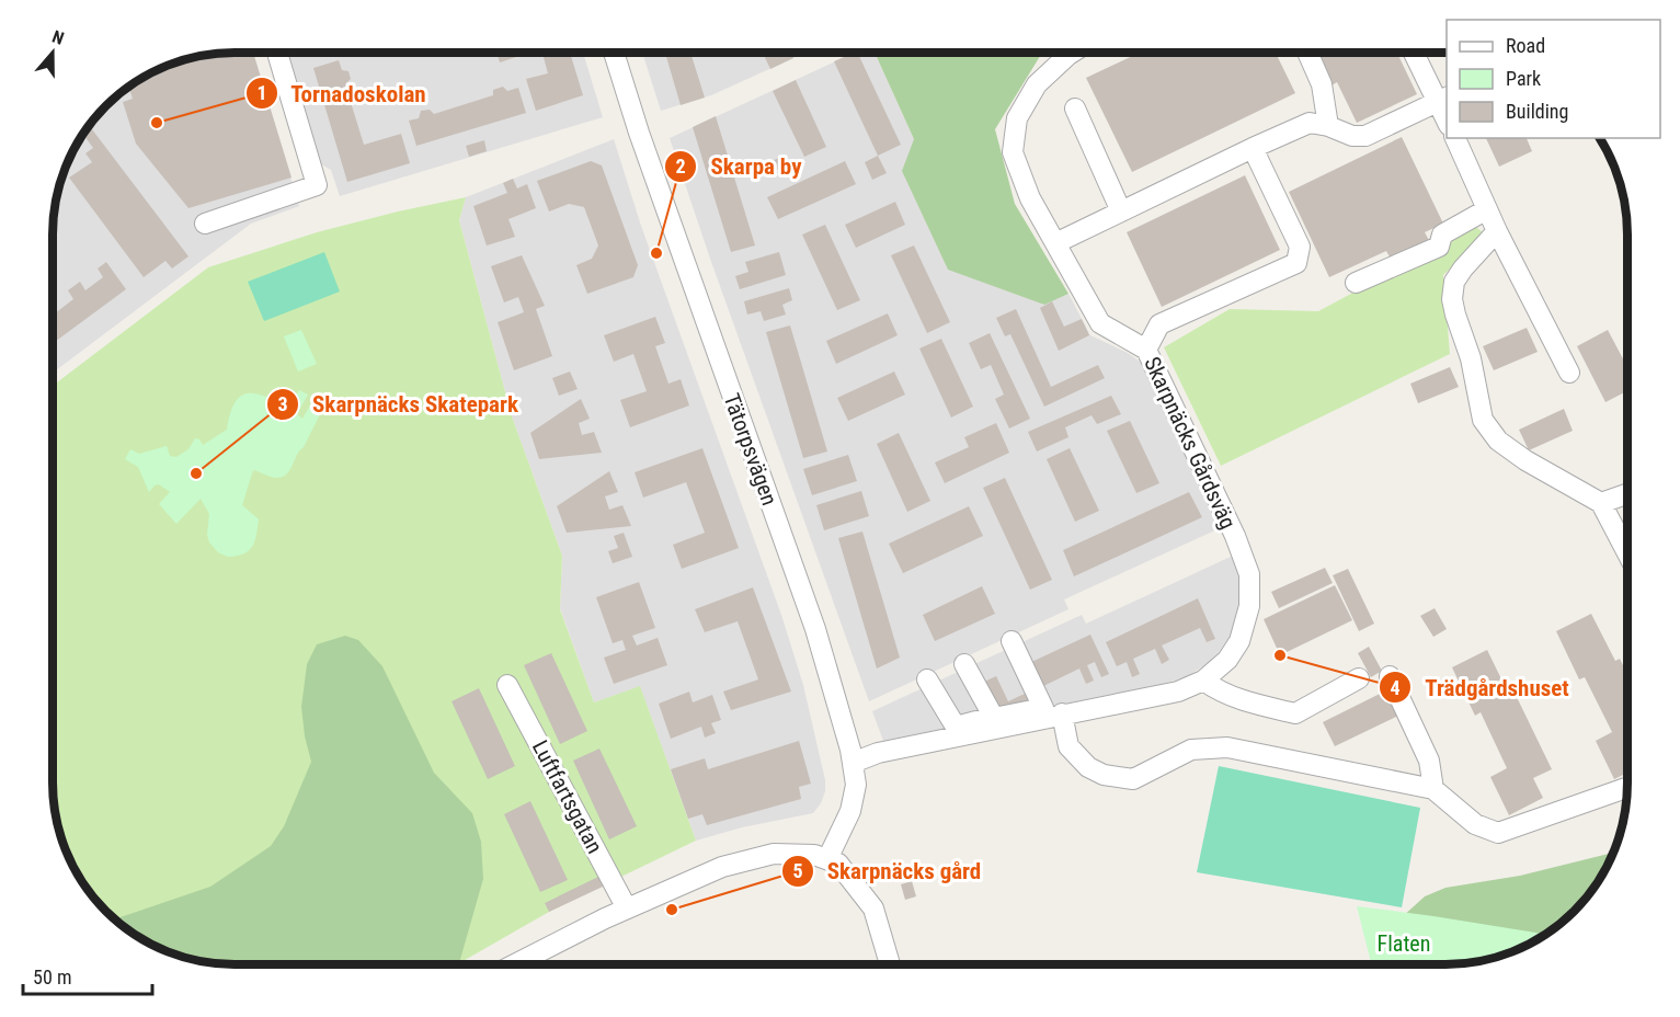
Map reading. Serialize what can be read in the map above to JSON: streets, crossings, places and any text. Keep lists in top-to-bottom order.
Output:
{
  "streets": {
    "street": ["Skarpnäcks Gårdsväg", "Tätorpsvägen", "Luftfartsgatan"]
  },
  "crossings": [
    ["Skarpnäcks Gårdsväg", "Tätorpsvägen"]
  ],
  "parks": ["Flaten"],
  "places": [
    "Tornadoskolan",
    "Skarpa by",
    "Skarpnäcks Skatepark",
    "Trädgårdshuset",
    "Skarpnäcks gård"
  ],
  "legend": ["Road", "Park", "Building"],
  "scale_bar": "50 m",
  "north": "top"
}
